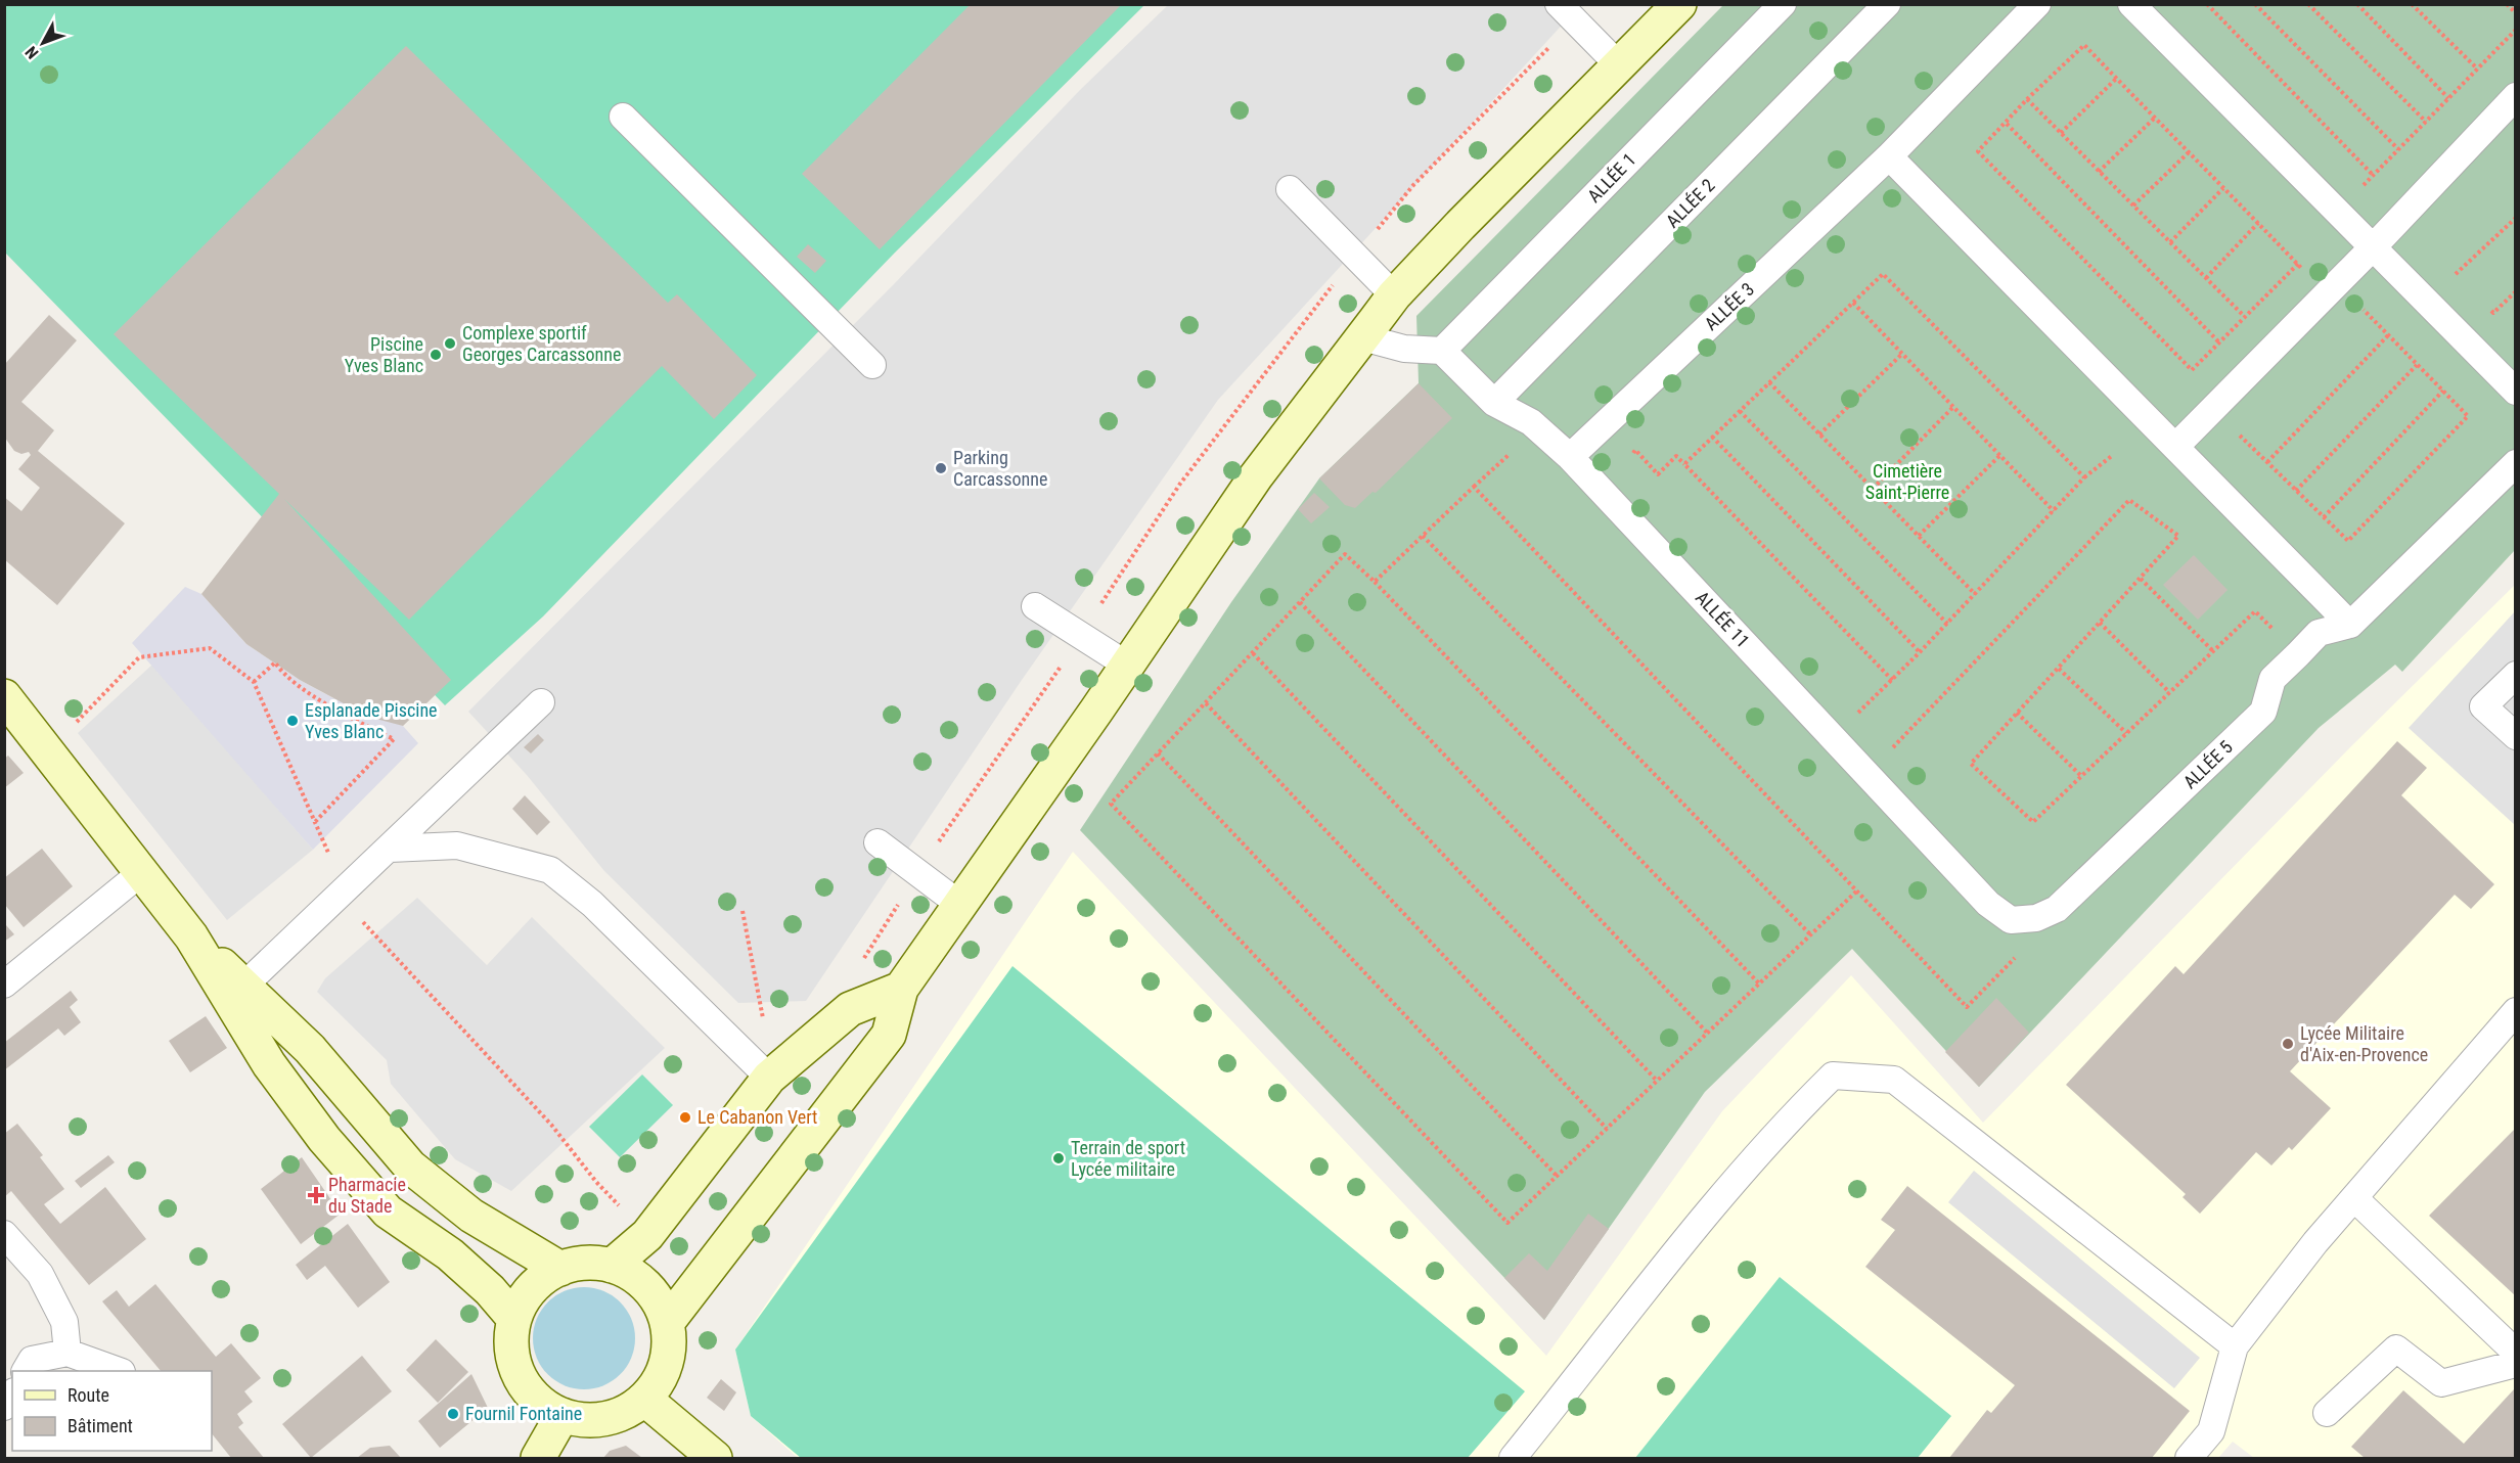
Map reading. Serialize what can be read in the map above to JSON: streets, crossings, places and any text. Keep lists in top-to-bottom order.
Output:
{
  "streets": {
    "lane": [
      "ALLÉE 1",
      "ALLÉE 2",
      "ALLÉE 3",
      "ALLÉE 11",
      "ALLÉE 5"
    ]
  },
  "crossings": [
    ["ALLÉE 1", "ALLÉE 11"],
    ["ALLÉE 2", "ALLÉE 11"],
    ["ALLÉE 3", "ALLÉE 11"],
    ["ALLÉE 11", "ALLÉE 5"]
  ],
  "parks": ["Cimetière Saint-Pierre"],
  "places": {
    "other": [
      "Complexe sportif Georges Carcassonne",
      "Piscine Yves Blanc",
      "Parking Carcassonne",
      "Esplanade Piscine Yves Blanc",
      "Lycée Militaire d'Aix-en-Provence",
      "Le Cabanon Vert",
      "Terrain de sport Lycée militaire",
      "Fournil Fontaine"
    ],
    "health": ["Pharmacie du Stade"]
  },
  "legend": ["Route", "Bâtiment"],
  "north": "bottom left"
}
